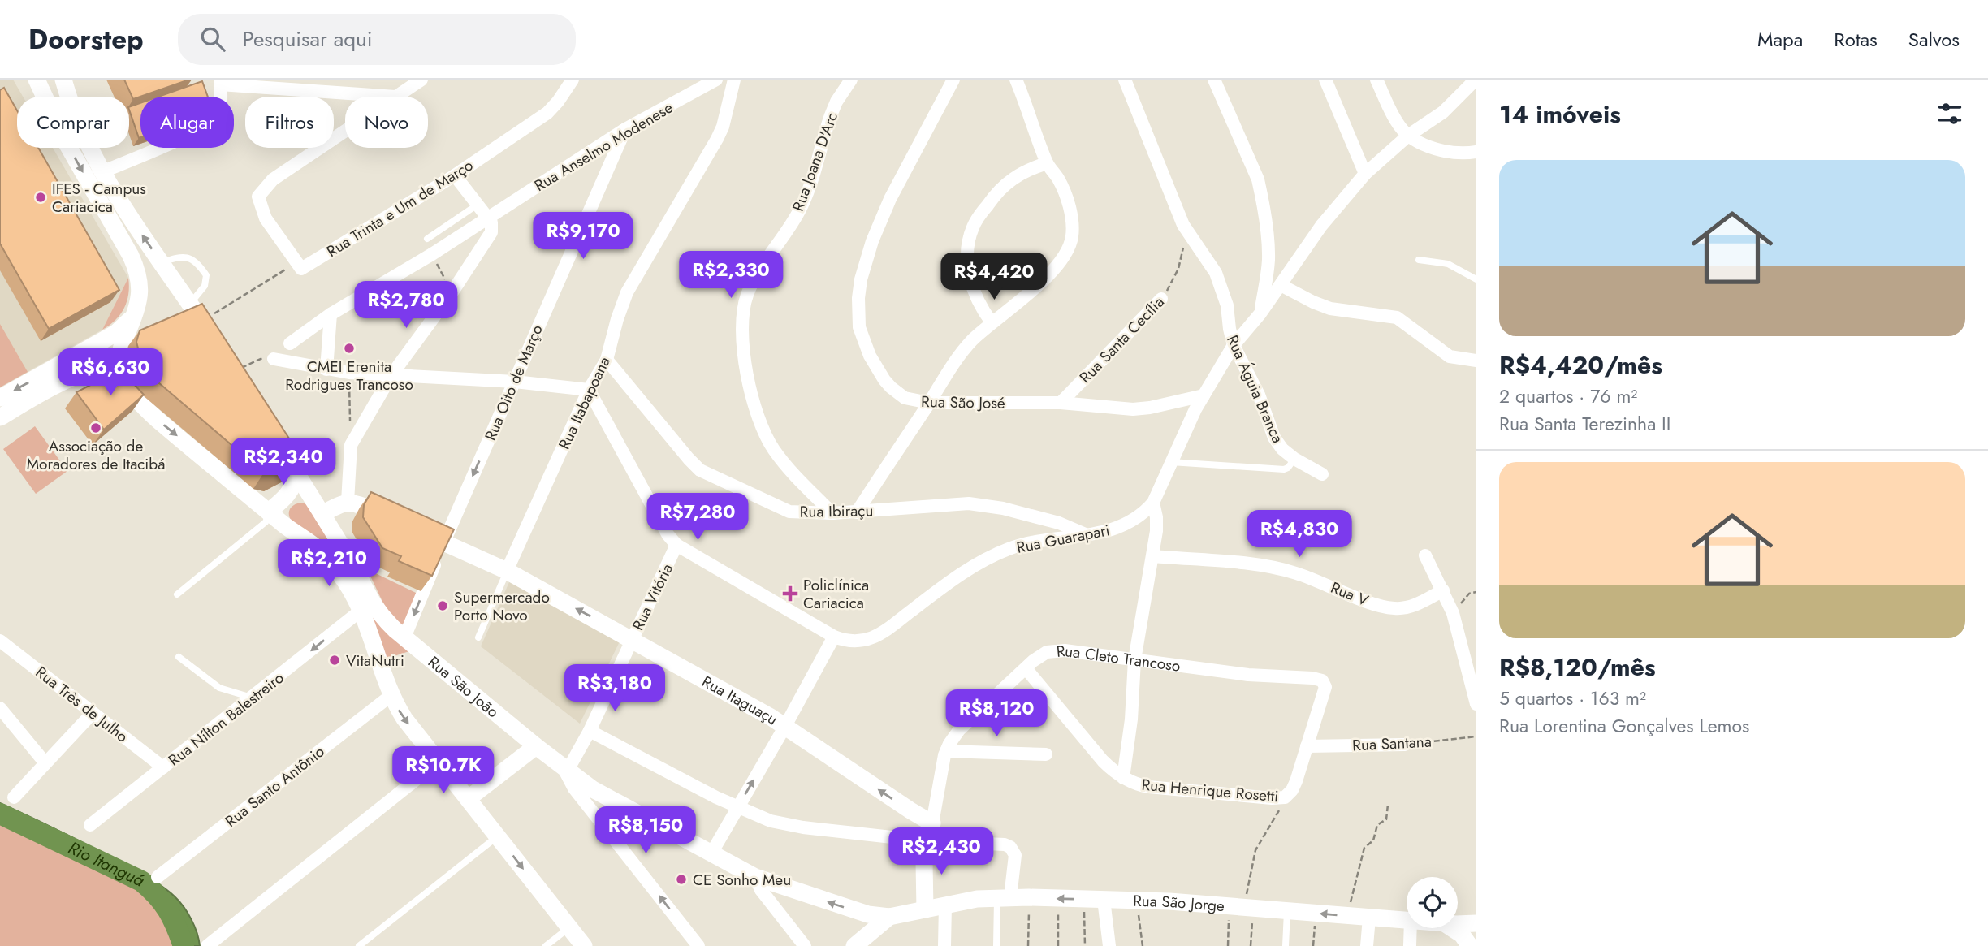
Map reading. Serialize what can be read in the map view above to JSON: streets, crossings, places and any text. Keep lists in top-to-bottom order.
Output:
{
  "streets": {
    "main road": [
      "Rua Cleto Trancoso",
      "Rua São João",
      "Rua Itaguaçu",
      "Rua São Jorge"
    ],
    "street": [
      "Rua Anselmo Modenese",
      "Rua Joana D'Arc",
      "Rua Trinta e Um de Março",
      "Rua Santa Cecília",
      "Rua Oito de Março",
      "Rua Águia Branca",
      "Rua São José",
      "Rua Itabapoana",
      "Rua Ibiraçu",
      "Rua Guarapari",
      "Rua V",
      "Rua Vitória",
      "Rua Três de Julho",
      "Rua Nílton Balestreiro",
      "Rua Santana",
      "Rua Santo Antônio",
      "Rua Henrique Rosetti"
    ]
  },
  "crossings": [
    ["Rua Anselmo Modenese", "Rua Oito de Março"],
    ["Rua Joana D'Arc", "Rua Ibiraçu"],
    ["Rua Santa Cecília", "Rua Águia Branca"],
    ["Rua Santa Cecília", "Rua São José"],
    ["Rua Oito de Março", "Rua São João"],
    ["Rua Oito de Março", "Rua Itaguaçu"],
    ["Rua Águia Branca", "Rua Guarapari"],
    ["Rua São José", "Rua Guarapari"],
    ["Rua Itabapoana", "Rua Ibiraçu"],
    ["Rua Itabapoana", "Rua Guarapari"],
    ["Rua Itabapoana", "Rua Itaguaçu"],
    ["Rua Ibiraçu", "Rua Guarapari"],
    ["Rua Guarapari", "Rua Vitória"],
    ["Rua Vitória", "Rua São João"],
    ["Rua Vitória", "Rua Itaguaçu"],
    ["Rua Cleto Trancoso", "Rua Itaguaçu"],
    ["Rua Cleto Trancoso", "Rua Henrique Rosetti"],
    ["Rua Cleto Trancoso", "Rua São Jorge"],
    ["Rua São João", "Rua Nílton Balestreiro"],
    ["Rua São João", "Rua São Jorge"],
    ["Rua Três de Julho", "Rua Nílton Balestreiro"],
    ["Rua Santana", "Rua Henrique Rosetti"]
  ],
  "one_way": ["Rua Oito de Março", "Rua Itaguaçu", "Rua Nílton Balestreiro"],
  "water": ["Rio Itanguá"],
  "places": {
    "other": [
      "IFES - Campus Cariacica",
      "CMEI Erenita Rodrigues Trancoso",
      "Associação de Moradores de Itacibá",
      "Supermercado Porto Novo",
      "VitaNutri",
      "CE Sonho Meu"
    ],
    "health": ["Policlínica Cariacica"]
  },
  "page": {
    "header": "Doorstep",
    "search": "Pesquisar aqui",
    "nav": ["Mapa", "Rotas", "Salvos"],
    "heading": "14 imóveis",
    "chip": [
      "Comprar",
      "Alugar",
      "Filtros",
      "Novo"
    ],
    "list": [
      {
        "name": "R$4,420/mês",
        "note": "2 quartos · 76 m² · Rua Santa Terezinha II"
      },
      {
        "name": "R$8,120/mês",
        "note": "5 quartos · 163 m² · Rua Lorentina Gonçalves Lemos"
      }
    ],
    "price": [
      "R$9,170",
      "R$2,330",
      "R$4,420",
      "R$2,780",
      "R$6,630",
      "R$2,340",
      "R$7,280",
      "R$4,830",
      "R$2,210",
      "R$3,180",
      "R$8,120",
      "R$10.7K",
      "R$8,150",
      "R$2,430"
    ]
  }
}
